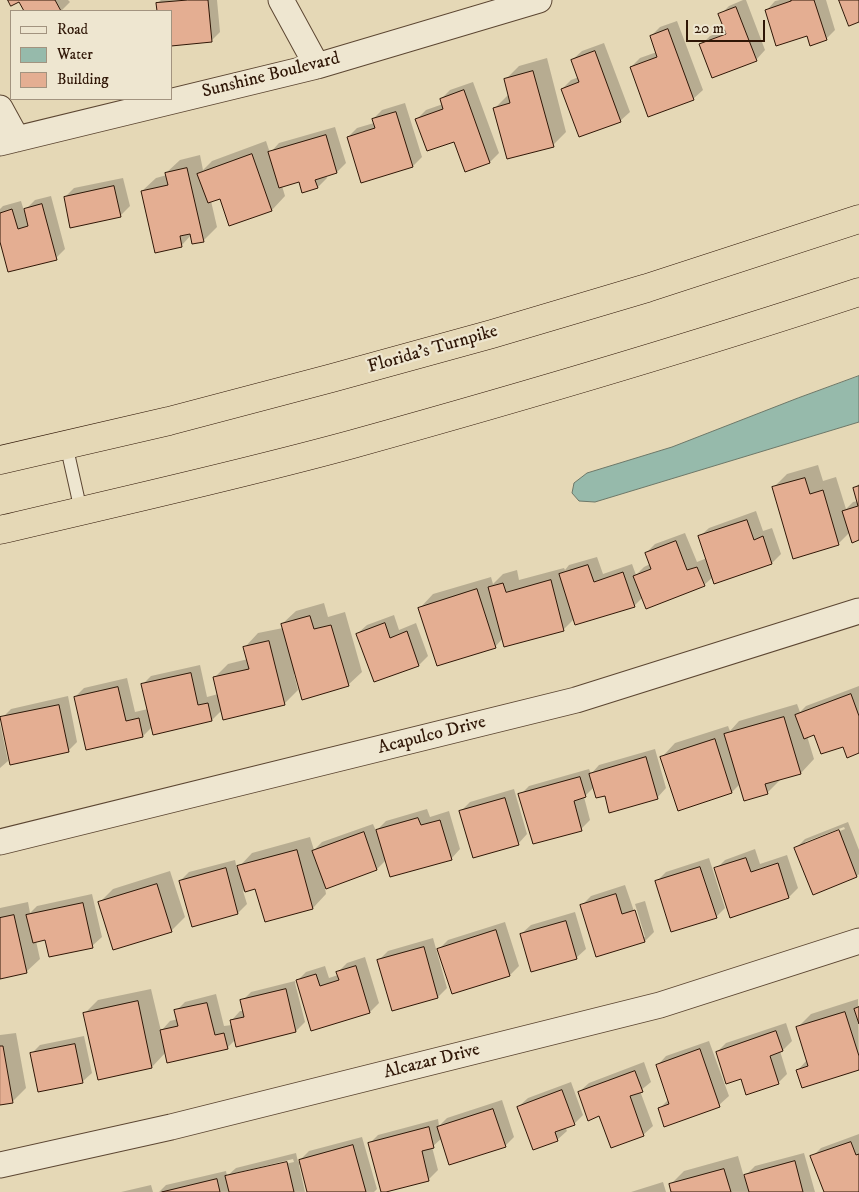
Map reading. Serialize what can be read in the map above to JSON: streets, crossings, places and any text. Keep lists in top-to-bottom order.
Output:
{
  "streets": {
    "highway": ["Florida's Turnpike"],
    "street": ["Sunshine Boulevard", "Acapulco Drive", "Alcazar Drive"]
  },
  "legend": ["Road", "Water", "Building"],
  "scale_bar": "20 m"
}
